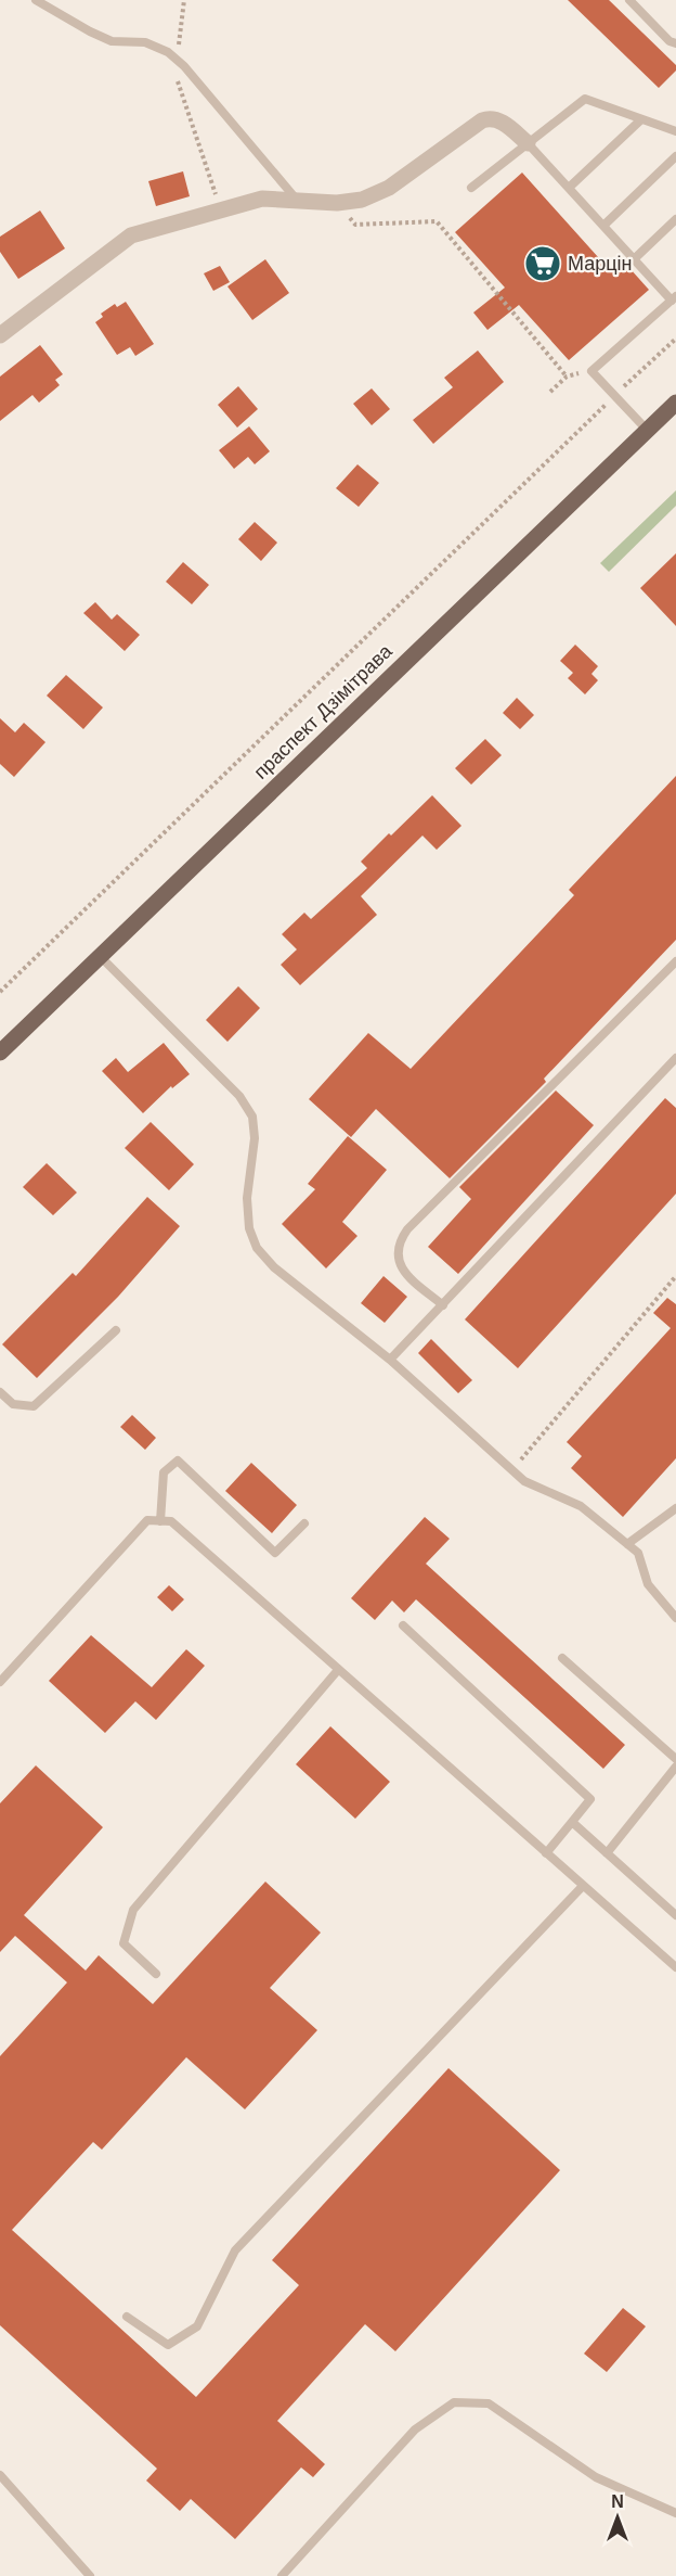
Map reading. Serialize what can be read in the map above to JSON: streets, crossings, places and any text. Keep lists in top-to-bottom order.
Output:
{
  "streets": {
    "main road": ["праспект Дзімітрава"]
  },
  "places": {
    "supermarket": ["Марцін"]
  },
  "north": "top"
}
